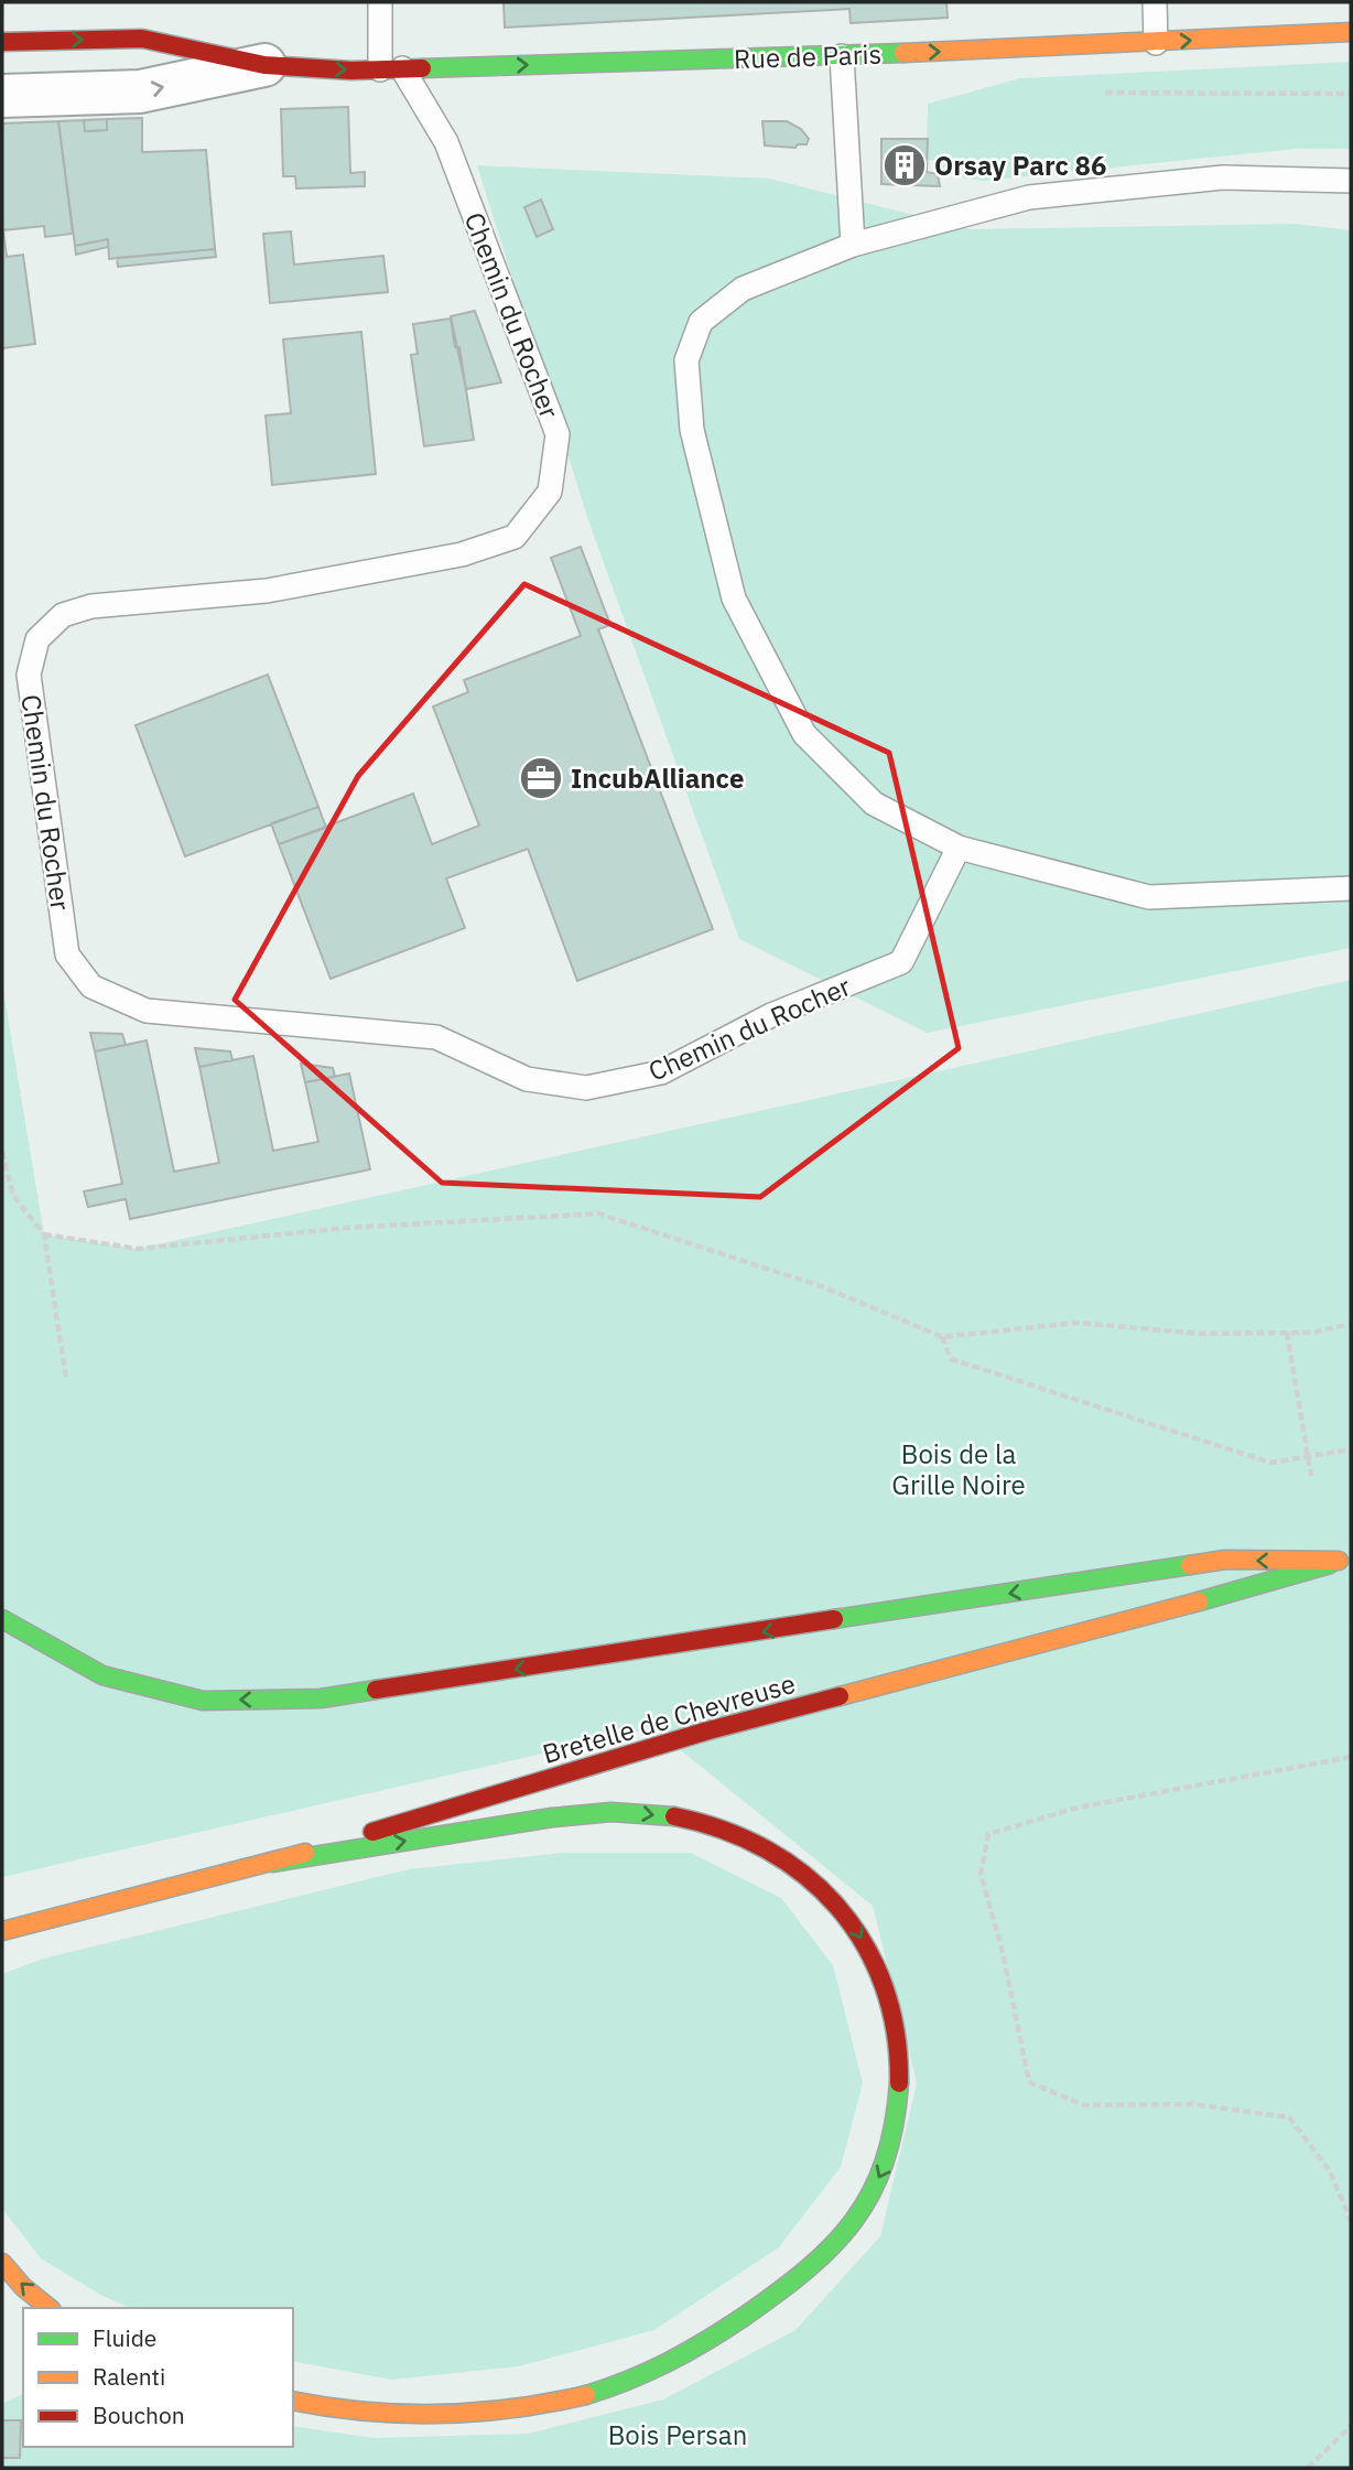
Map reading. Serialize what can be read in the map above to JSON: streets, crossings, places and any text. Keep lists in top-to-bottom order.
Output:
{
  "streets": {
    "main road": ["Rue de Paris", "Bretelle de Chevreuse"],
    "lane": ["Chemin du Rocher"]
  },
  "crossings": [
    ["Rue de Paris", "Chemin du Rocher"]
  ],
  "one_way": ["Rue de Paris"],
  "parks": ["Bois de la Grille Noire", "Bois Persan"],
  "places": {
    "building": ["Orsay Parc 86"],
    "office": ["IncubAlliance"]
  },
  "legend": ["Fluide", "Ralenti", "Bouchon"]
}
